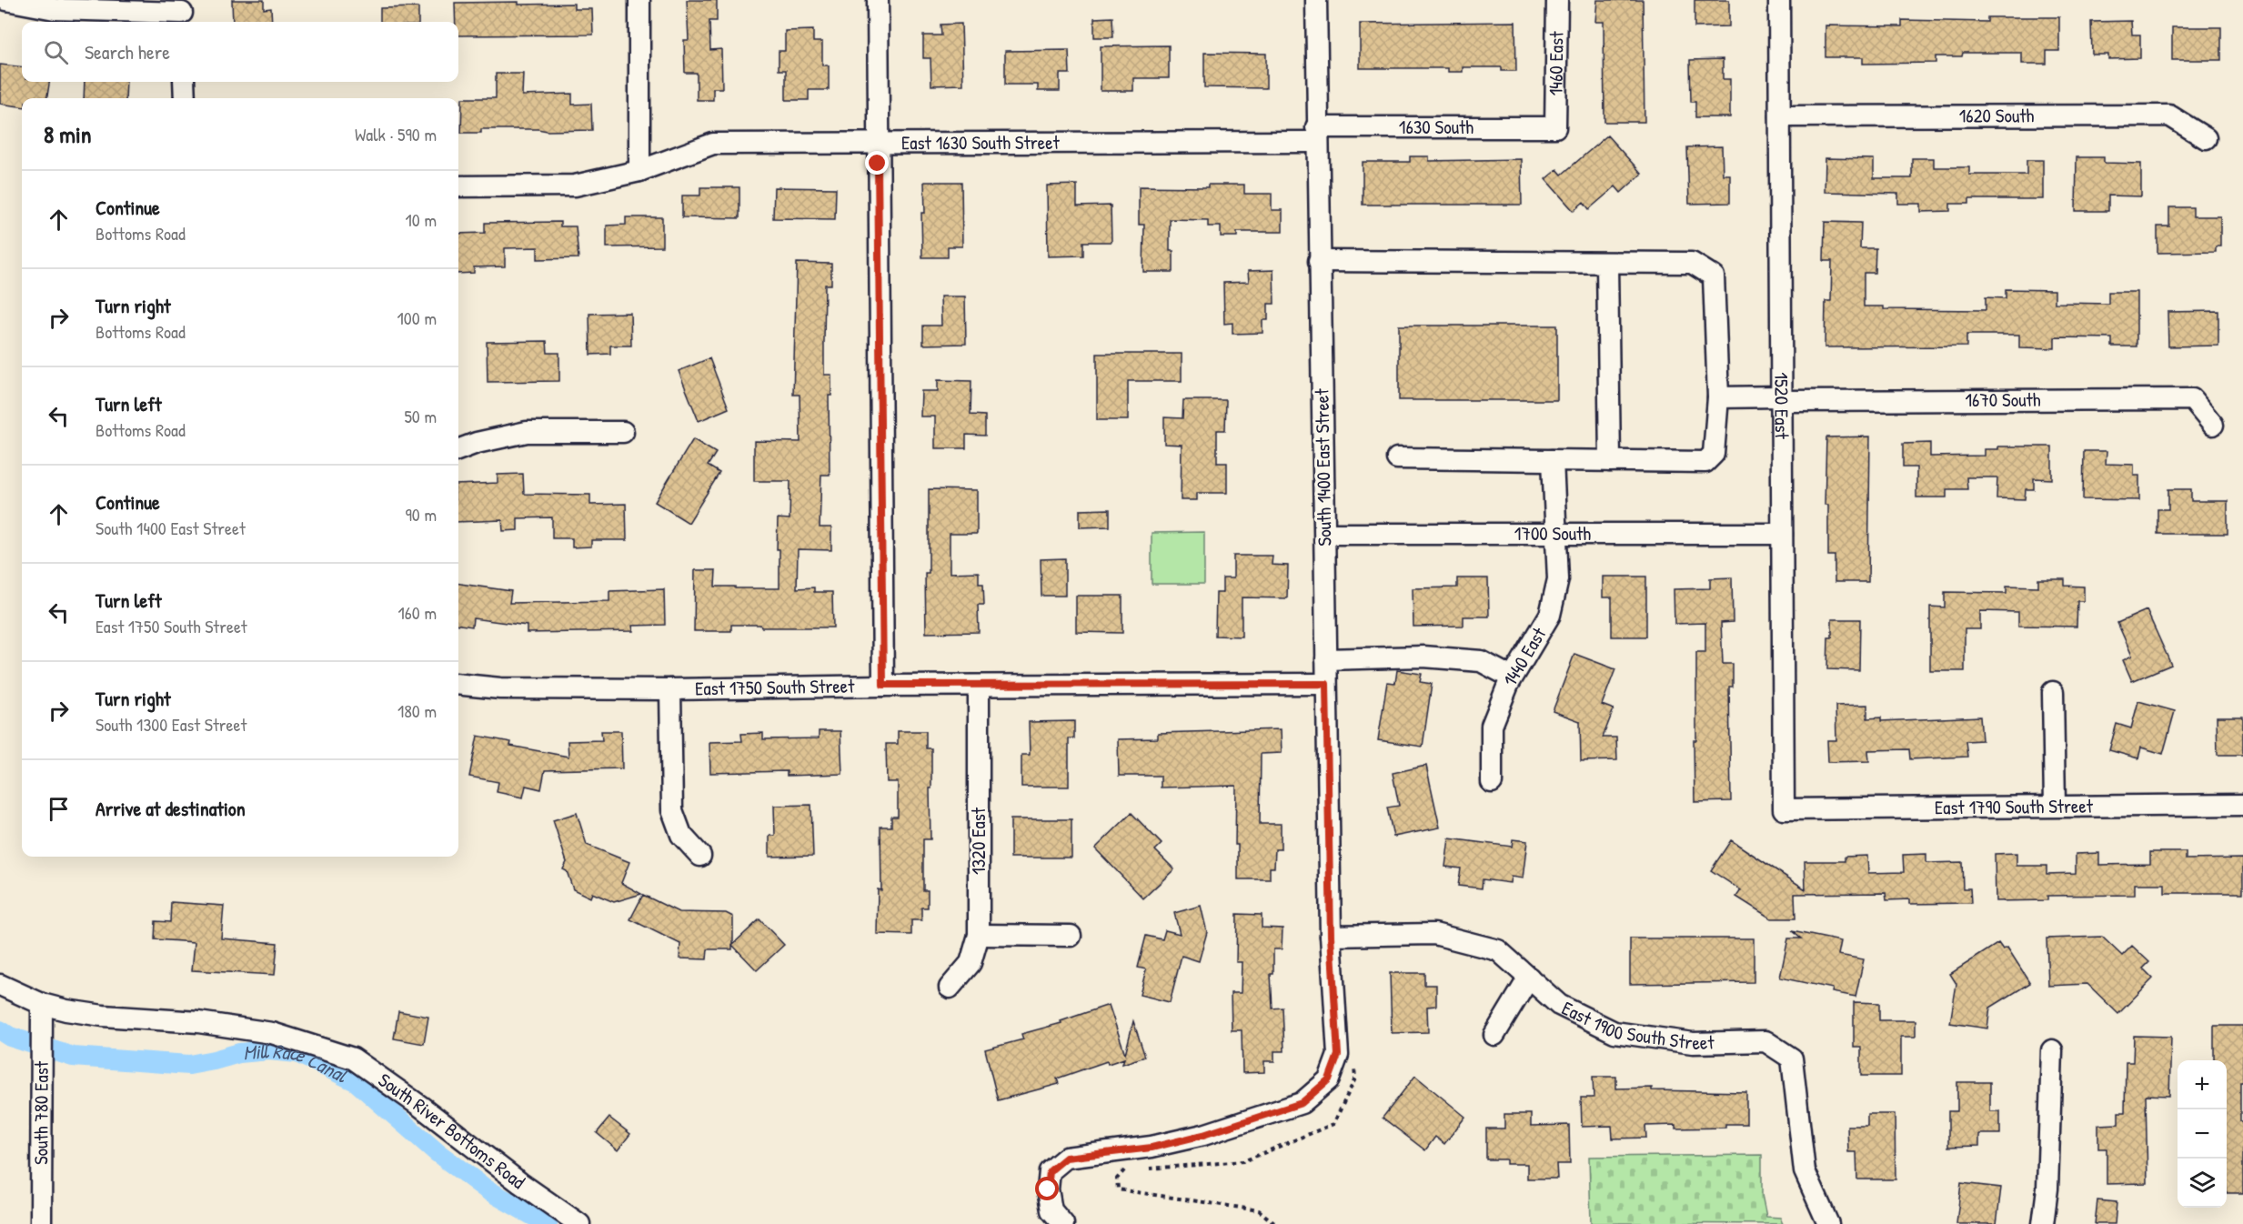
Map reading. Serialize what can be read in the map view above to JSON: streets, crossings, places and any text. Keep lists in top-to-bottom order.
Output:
{
  "streets": {
    "street": [
      "1460 East",
      "1620 South",
      "1630 South",
      "East 1630 South Street",
      "1670 South",
      "1520 East",
      "South 1400 East Street",
      "1700 South",
      "1440 East",
      "East 1750 South Street",
      "East 1790 South Street",
      "1320 East",
      "East 1900 South Street",
      "South 780 East",
      "South River Bottoms Road"
    ]
  },
  "crossings": [
    ["1460 East", "1630 South"],
    ["1620 South", "1520 East"],
    ["1630 South", "East 1630 South Street"],
    ["1630 South", "South 1400 East Street"],
    ["East 1630 South Street", "South 1400 East Street"],
    ["1670 South", "1520 East"],
    ["1520 East", "1700 South"],
    ["1520 East", "East 1790 South Street"],
    ["South 1400 East Street", "1700 South"],
    ["South 1400 East Street", "East 1750 South Street"],
    ["South 1400 East Street", "East 1900 South Street"],
    ["1700 South", "1440 East"],
    ["East 1750 South Street", "1320 East"],
    ["South 780 East", "South River Bottoms Road"]
  ],
  "water": ["Mill Race Canal"],
  "page": {
    "search": "Search here",
    "heading": ["8 min", "Walk · 590 m"],
    "list": [
      ["Continue", "Bottoms Road", "10 m"],
      ["Turn right", "Bottoms Road", "100 m"],
      ["Turn left", "Bottoms Road", "50 m"],
      ["Continue", "South 1400 East Street", "90 m"],
      ["Turn left", "East 1750 South Street", "160 m"],
      ["Turn right", "South 1300 East Street", "180 m"],
      "Arrive at destination"
    ],
    "map_buttons": ["+", "−"]
  }
}
